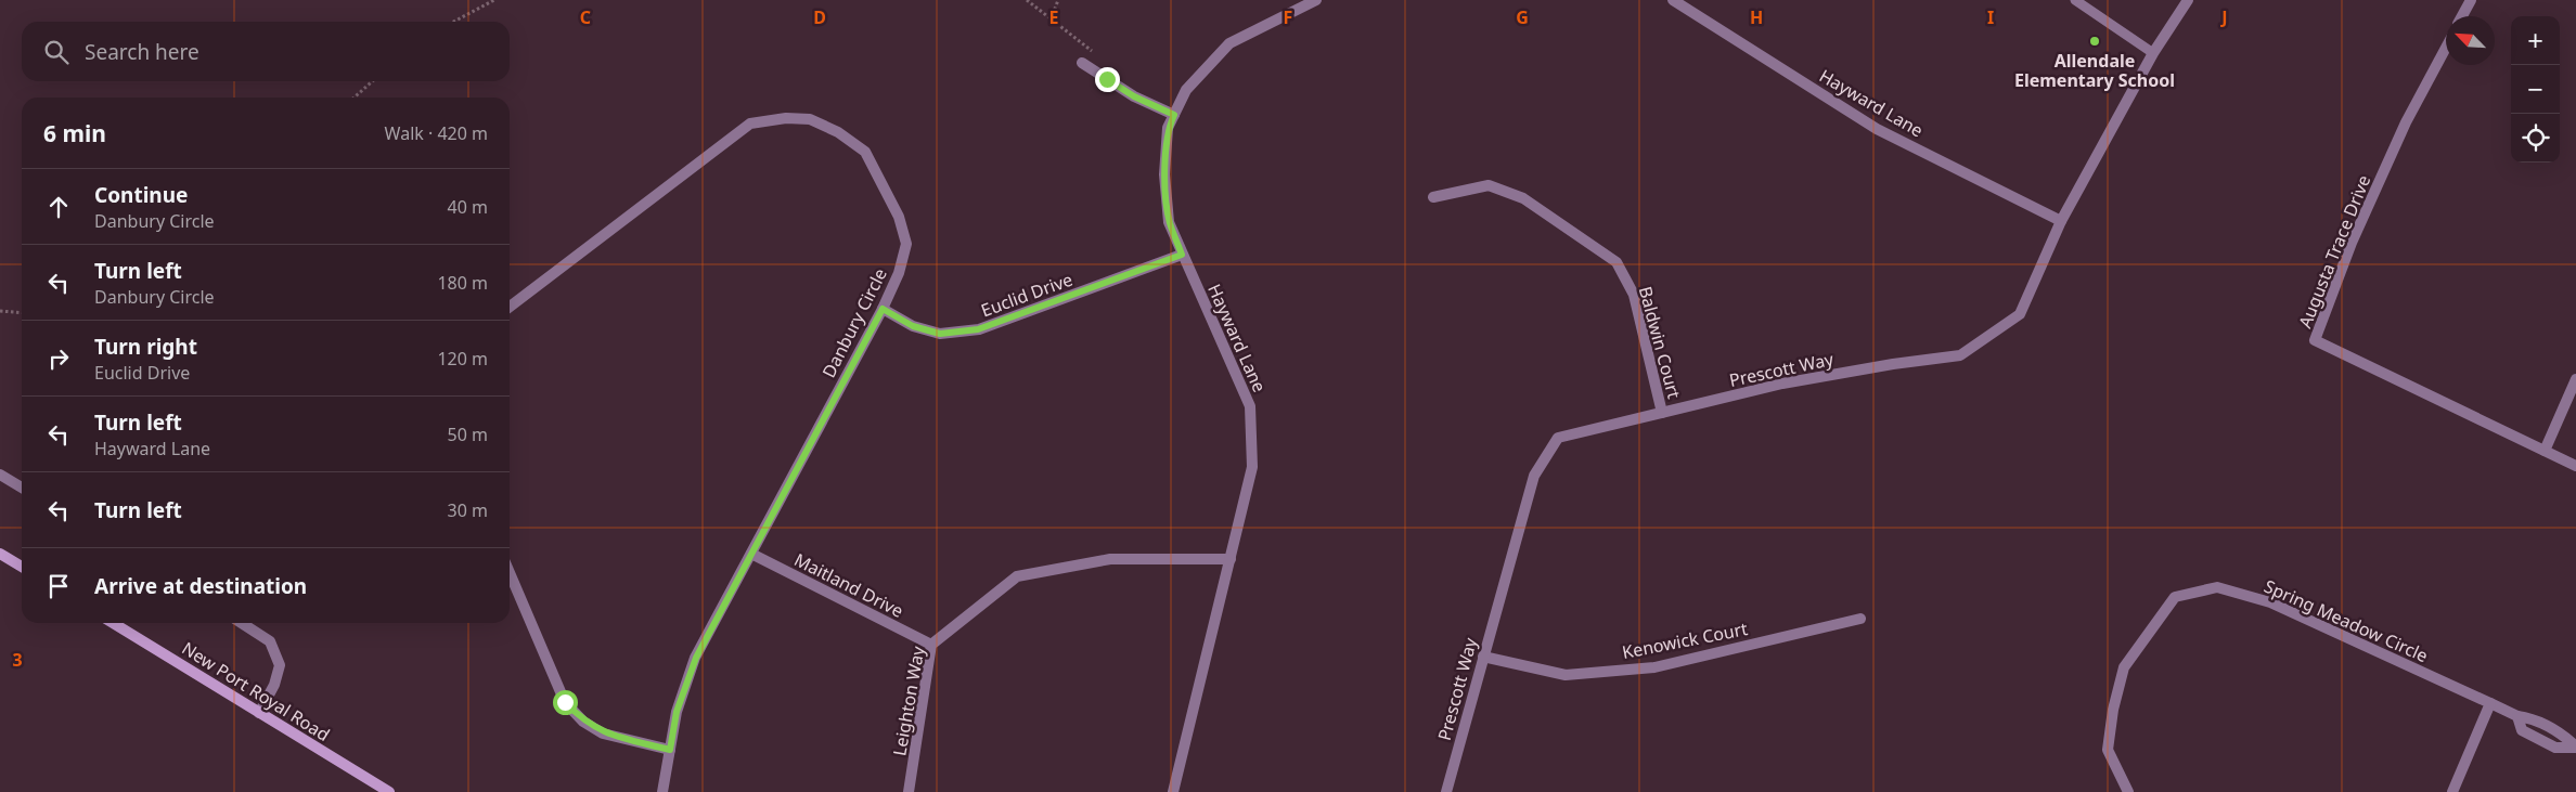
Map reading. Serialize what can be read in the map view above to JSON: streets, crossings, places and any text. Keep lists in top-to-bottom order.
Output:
{
  "streets": {
    "street": [
      "Hayward Lane",
      "Augusta Trace Drive",
      "Euclid Drive",
      "Danbury Circle",
      "Baldwin Court",
      "Prescott Way",
      "Maitland Drive",
      "Spring Meadow Circle",
      "Kenowick Court",
      "New Port Royal Road",
      "Leighton Way"
    ]
  },
  "crossings": [
    ["Hayward Lane", "Euclid Drive"],
    ["Hayward Lane", "Prescott Way"],
    ["Hayward Lane", "Leighton Way"],
    ["Euclid Drive", "Danbury Circle"],
    ["Danbury Circle", "Maitland Drive"],
    ["Baldwin Court", "Prescott Way"],
    ["Prescott Way", "Kenowick Court"],
    ["Maitland Drive", "Leighton Way"]
  ],
  "places": ["Allendale Elementary School"],
  "north": "top left",
  "page": {
    "map_buttons": ["+", "−"],
    "search": "Search here",
    "heading": ["6 min", "Walk · 420 m"],
    "list": [
      ["Continue", "Danbury Circle", "40 m"],
      ["Turn left", "Danbury Circle", "180 m"],
      ["Turn right", "Euclid Drive", "120 m"],
      ["Turn left", "Hayward Lane", "50 m"],
      ["Turn left", "30 m"],
      "Arrive at destination"
    ]
  },
  "grid": {
    "columns": [
      "C",
      "D",
      "E",
      "F",
      "G",
      "H",
      "I",
      "J"
    ],
    "rows": ["3"]
  }
}
